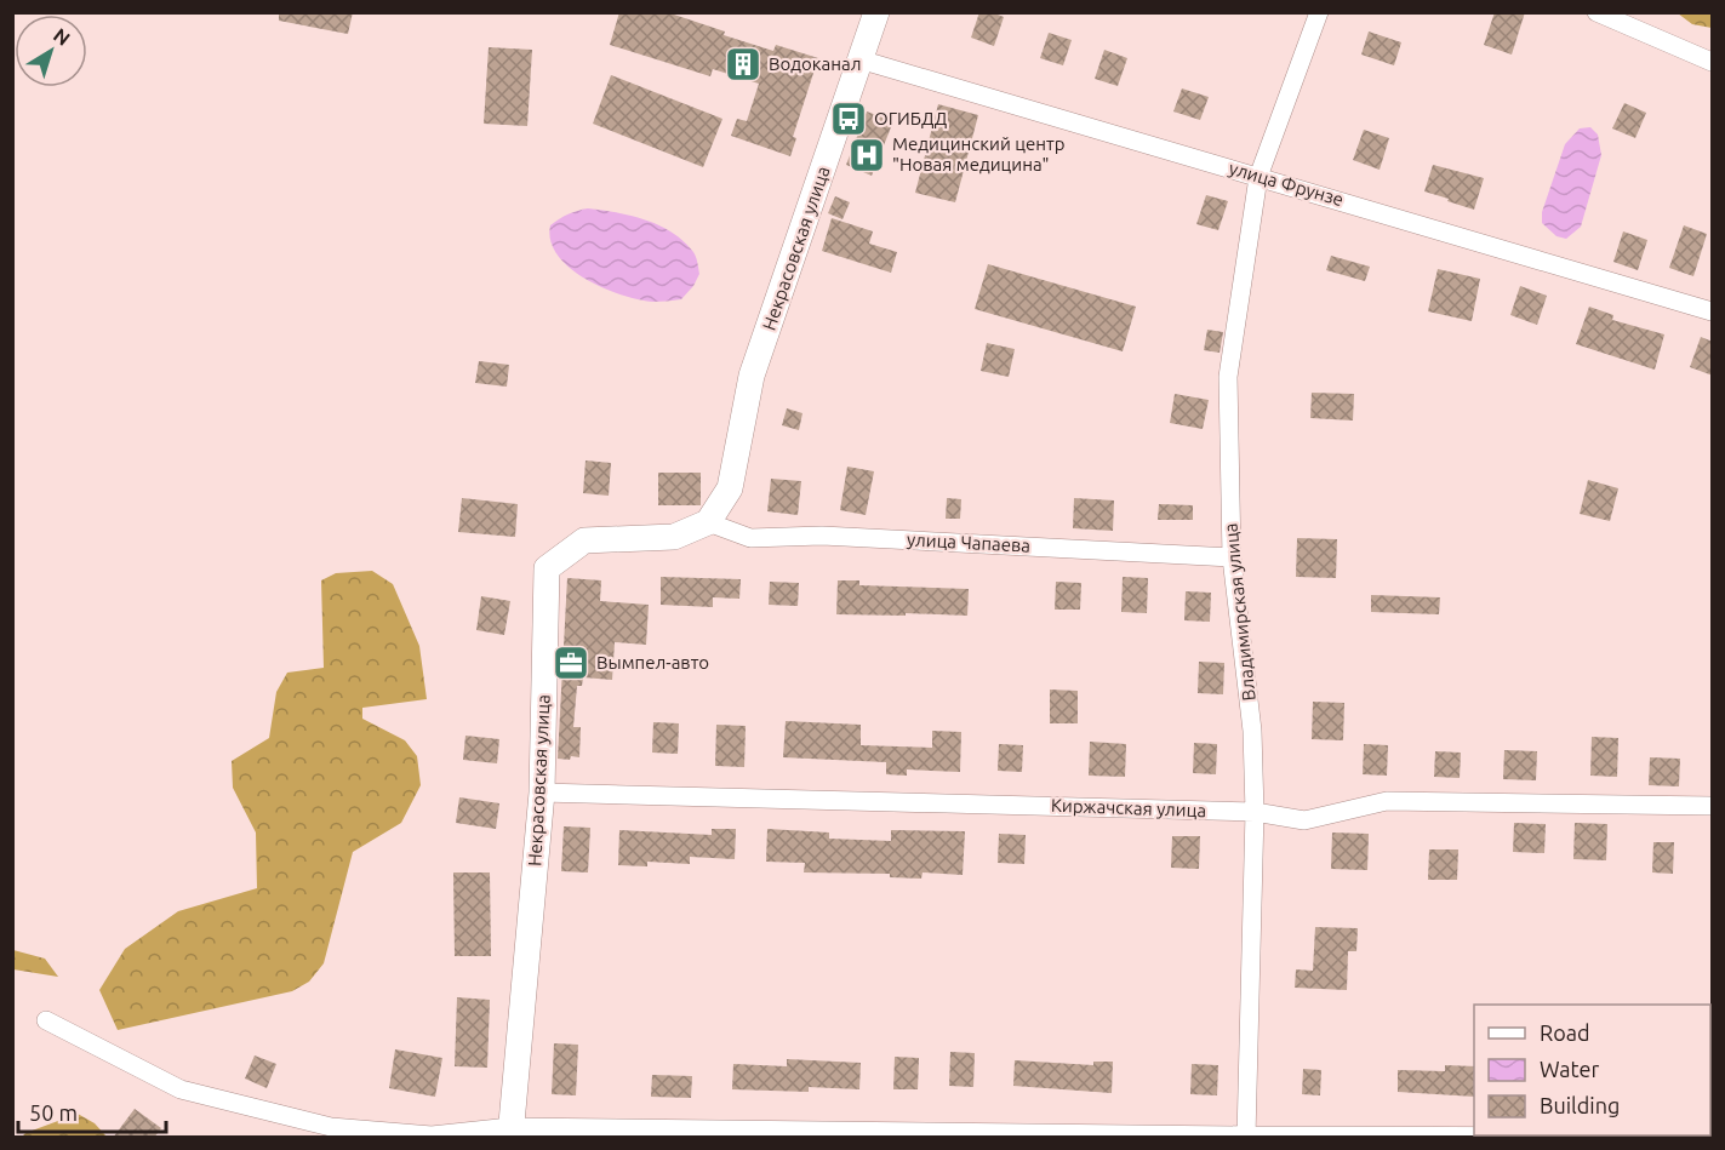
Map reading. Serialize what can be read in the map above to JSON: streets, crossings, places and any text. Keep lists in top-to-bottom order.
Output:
{
  "streets": {
    "street": [
      "улица Фрунзе",
      "Некрасовская улица",
      "улица Чапаева",
      "Владимирская улица",
      "Киржачская улица"
    ]
  },
  "crossings": [
    ["улица Фрунзе", "Некрасовская улица"],
    ["улица Фрунзе", "Владимирская улица"],
    ["Некрасовская улица", "улица Чапаева"],
    ["Некрасовская улица", "Киржачская улица"],
    ["улица Чапаева", "Владимирская улица"],
    ["Владимирская улица", "Киржачская улица"]
  ],
  "places": {
    "building": ["Водоканал"],
    "bus stop": ["ОГИБДД"],
    "hospital": ["Медицинский центр \"Новая медицина\""],
    "office": ["Вымпел-авто"]
  },
  "legend": ["Road", "Water", "Building"],
  "scale_bar": "50 m",
  "north": "top right"
}
